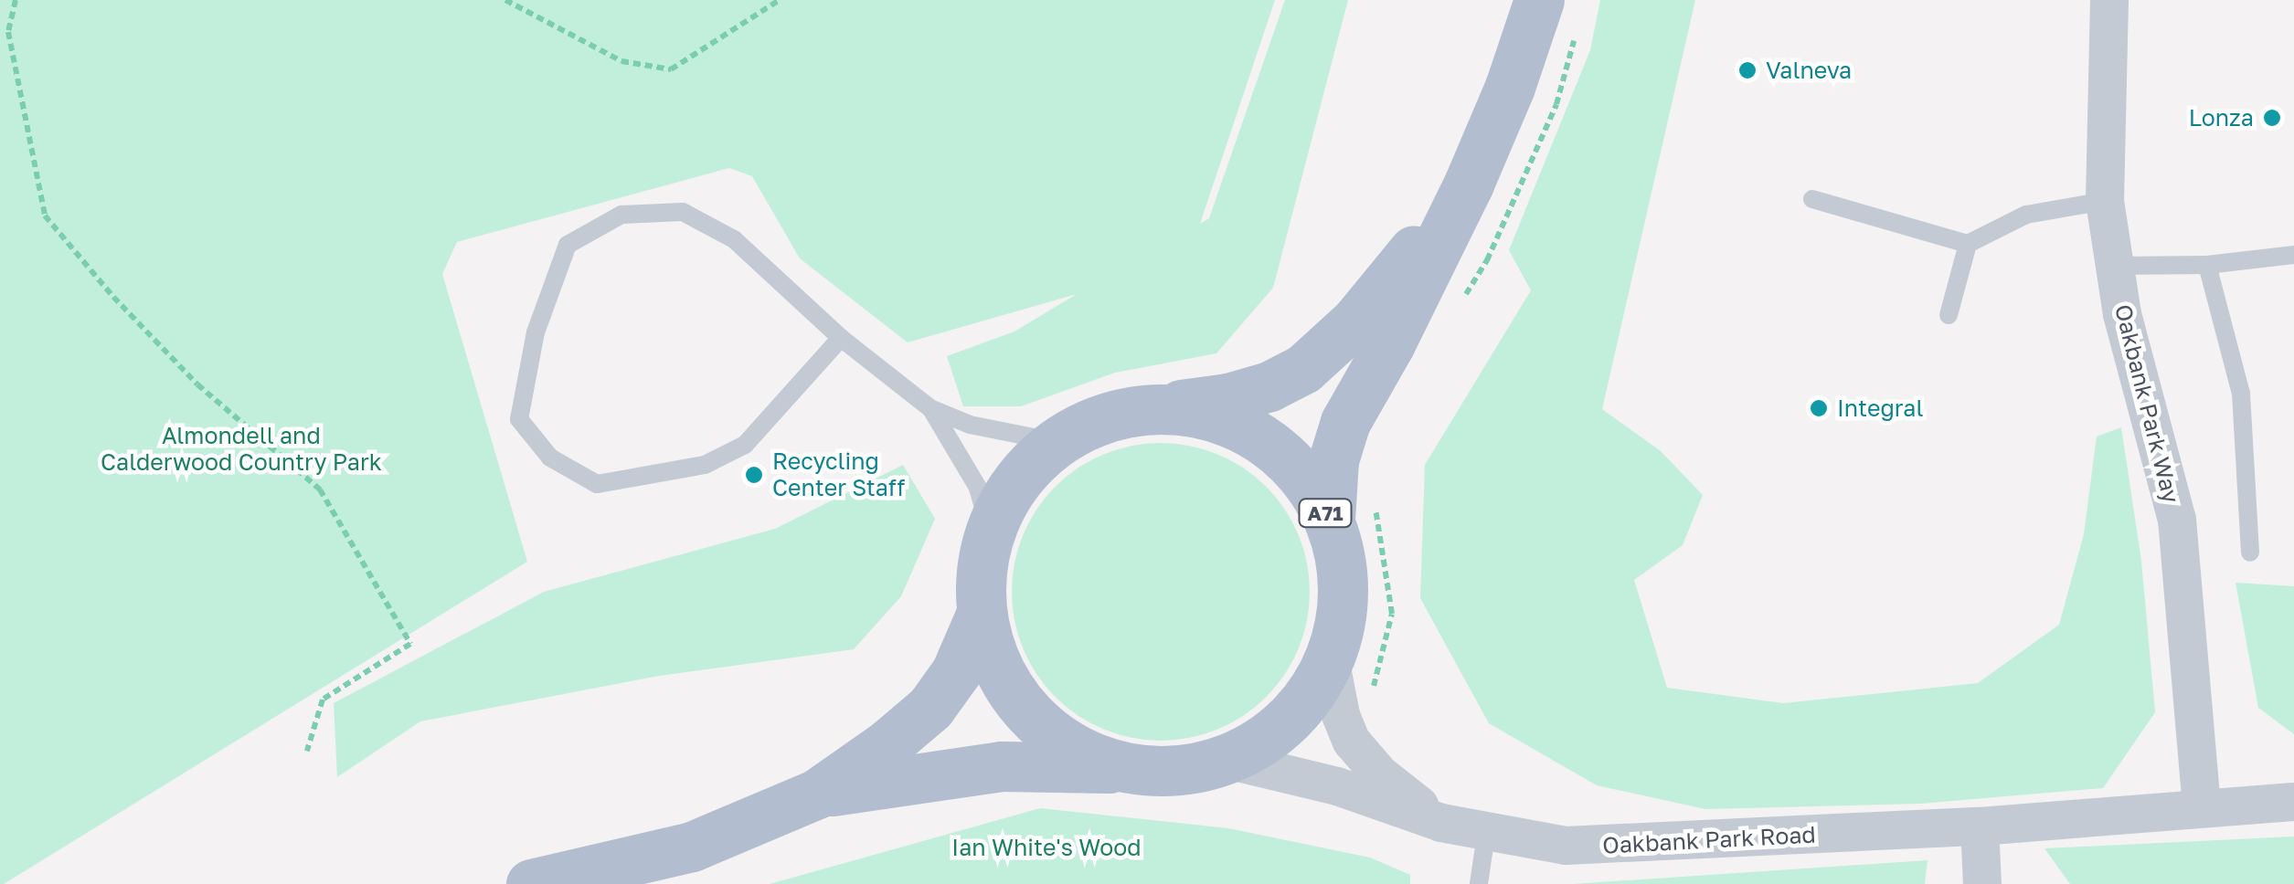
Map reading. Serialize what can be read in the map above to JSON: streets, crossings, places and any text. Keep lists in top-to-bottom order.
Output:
{
  "streets": {
    "main road": ["A71"],
    "street": ["Oakbank Park Way", "Oakbank Park Road"]
  },
  "crossings": [
    ["Oakbank Park Way", "Oakbank Park Road"],
    ["A71", "Oakbank Park Road"]
  ],
  "parks": ["Almondell and Calderwood Country Park", "Ian White's Wood"],
  "places": [
    "Valneva",
    "Lonza",
    "Integral",
    "Recycling Center Staff"
  ]
}
